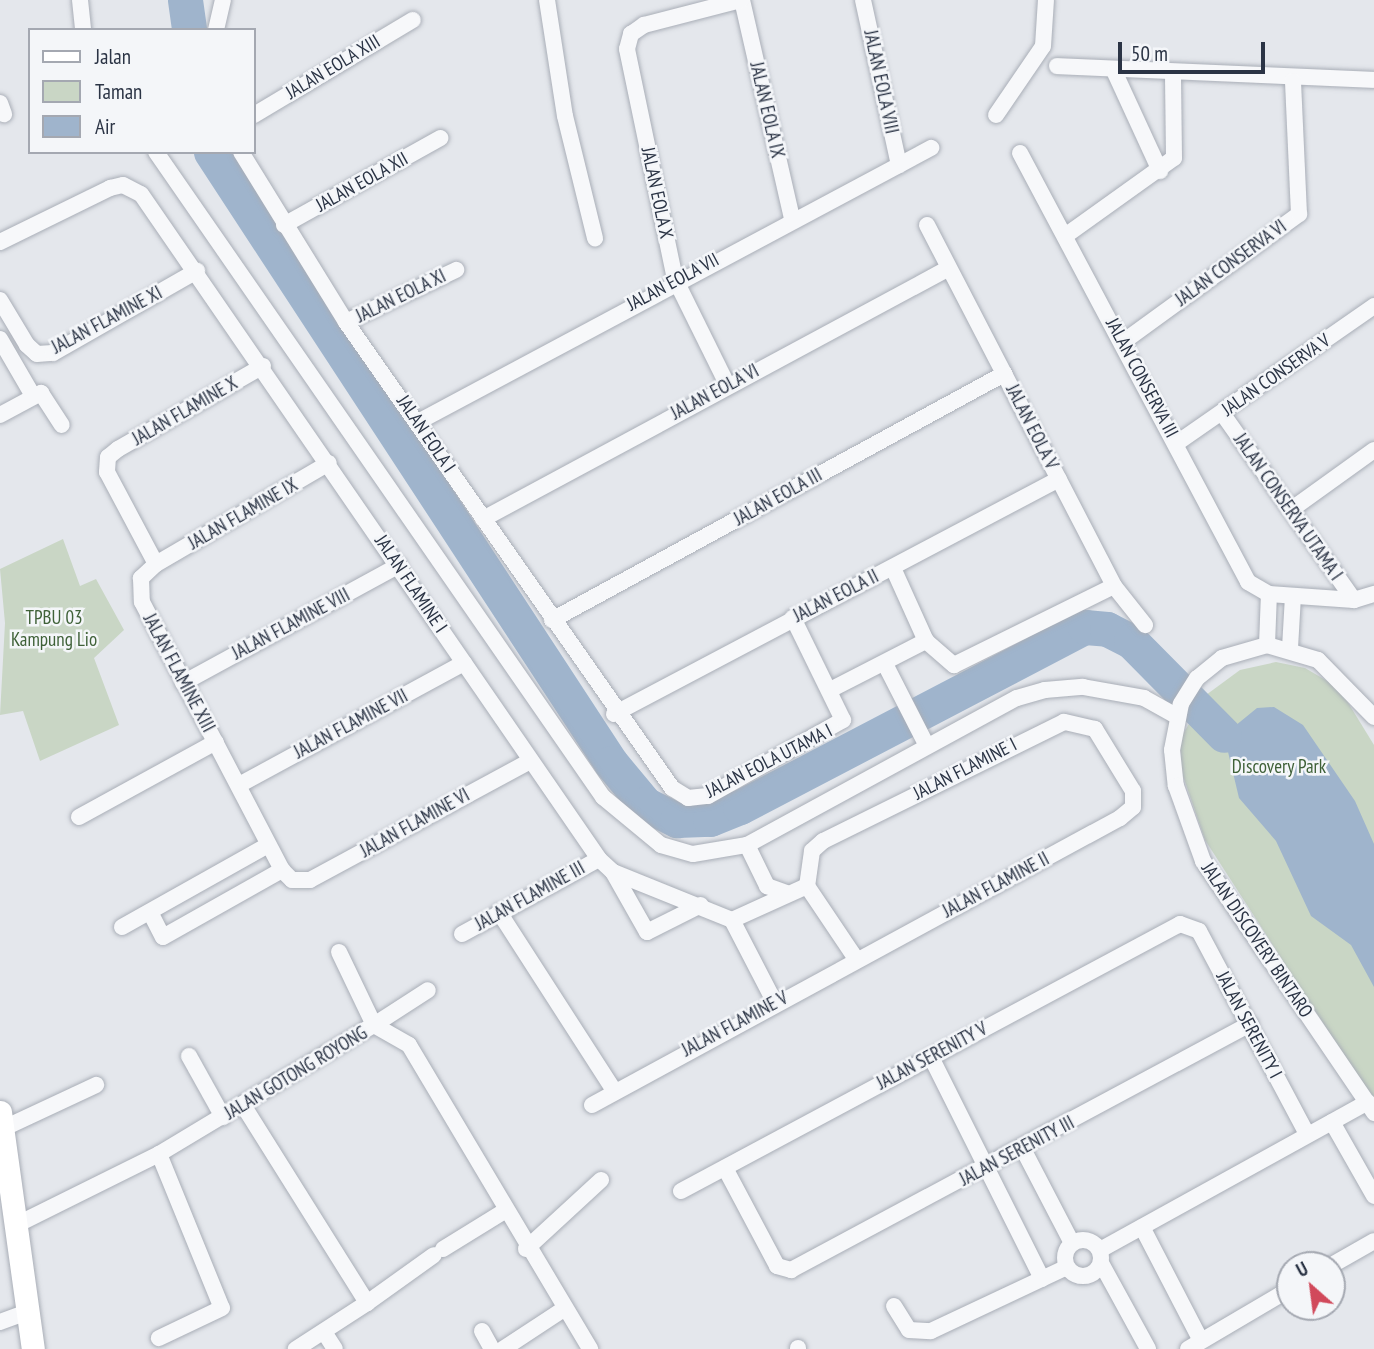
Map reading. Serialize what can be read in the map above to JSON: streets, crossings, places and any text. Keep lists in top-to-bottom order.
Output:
{
  "streets": {
    "street": [
      "JALAN EOLA XIII",
      "JALAN EOLA VIII",
      "JALAN EOLA IX",
      "JALAN EOLA XII",
      "JALAN EOLA X",
      "JALAN CONSERVA VI",
      "JALAN EOLA VII",
      "JALAN EOLA XI",
      "JALAN FLAMINE XI",
      "JALAN CONSERVA V",
      "JALAN CONSERVA III",
      "JALAN EOLA VI",
      "JALAN FLAMINE X",
      "JALAN EOLA V",
      "JALAN EOLA I",
      "JALAN EOLA III",
      "JALAN CONSERVA UTAMA I",
      "JALAN FLAMINE IX",
      "JALAN FLAMINE I",
      "JALAN EOLA II",
      "JALAN FLAMINE VIII",
      "JALAN FLAMINE XIII",
      "JALAN FLAMINE VII",
      "JALAN EOLA UTAMA I",
      "JALAN FLAMINE VI",
      "JALAN FLAMINE II",
      "JALAN FLAMINE III",
      "JALAN DISCOVERY BINTARO",
      "JALAN FLAMINE V",
      "JALAN SERENITY I",
      "JALAN SERENITY V",
      "JALAN GOTONG ROYONG",
      "JALAN SERENITY III"
    ]
  },
  "crossings": [
    ["JALAN EOLA VIII", "JALAN EOLA VII"],
    ["JALAN EOLA IX", "JALAN EOLA X"],
    ["JALAN EOLA IX", "JALAN EOLA VII"],
    ["JALAN EOLA XII", "JALAN EOLA I"],
    ["JALAN EOLA X", "JALAN EOLA VII"],
    ["JALAN EOLA X", "JALAN EOLA VI"],
    ["JALAN CONSERVA VI", "JALAN CONSERVA III"],
    ["JALAN EOLA VII", "JALAN EOLA I"],
    ["JALAN EOLA XI", "JALAN EOLA I"],
    ["JALAN FLAMINE XI", "JALAN FLAMINE I"],
    ["JALAN CONSERVA V", "JALAN CONSERVA III"],
    ["JALAN CONSERVA V", "JALAN CONSERVA UTAMA I"],
    ["JALAN CONSERVA III", "JALAN CONSERVA UTAMA I"],
    ["JALAN EOLA VI", "JALAN EOLA V"],
    ["JALAN EOLA VI", "JALAN EOLA I"],
    ["JALAN FLAMINE X", "JALAN FLAMINE IX"],
    ["JALAN FLAMINE X", "JALAN FLAMINE I"],
    ["JALAN FLAMINE X", "JALAN FLAMINE XIII"],
    ["JALAN EOLA V", "JALAN EOLA III"],
    ["JALAN EOLA V", "JALAN EOLA II"],
    ["JALAN EOLA I", "JALAN EOLA III"],
    ["JALAN EOLA I", "JALAN EOLA II"],
    ["JALAN EOLA I", "JALAN EOLA UTAMA I"],
    ["JALAN FLAMINE IX", "JALAN FLAMINE I"],
    ["JALAN FLAMINE IX", "JALAN FLAMINE XIII"],
    ["JALAN FLAMINE I", "JALAN FLAMINE VIII"],
    ["JALAN FLAMINE I", "JALAN FLAMINE VII"],
    ["JALAN FLAMINE I", "JALAN FLAMINE VI"],
    ["JALAN FLAMINE I", "JALAN FLAMINE II"],
    ["JALAN FLAMINE I", "JALAN FLAMINE III"],
    ["JALAN EOLA II", "JALAN EOLA UTAMA I"],
    ["JALAN FLAMINE VIII", "JALAN FLAMINE XIII"],
    ["JALAN FLAMINE XIII", "JALAN FLAMINE VII"],
    ["JALAN FLAMINE XIII", "JALAN FLAMINE VI"],
    ["JALAN FLAMINE II", "JALAN FLAMINE V"],
    ["JALAN SERENITY I", "JALAN SERENITY V"],
    ["JALAN SERENITY I", "JALAN SERENITY III"],
    ["JALAN SERENITY V", "JALAN SERENITY III"]
  ],
  "parks": ["TPBU 03 Kampung Lio", "Discovery Park"],
  "legend": ["Jalan", "Taman", "Air"],
  "scale_bar": "50 m",
  "north": "top left"
}
